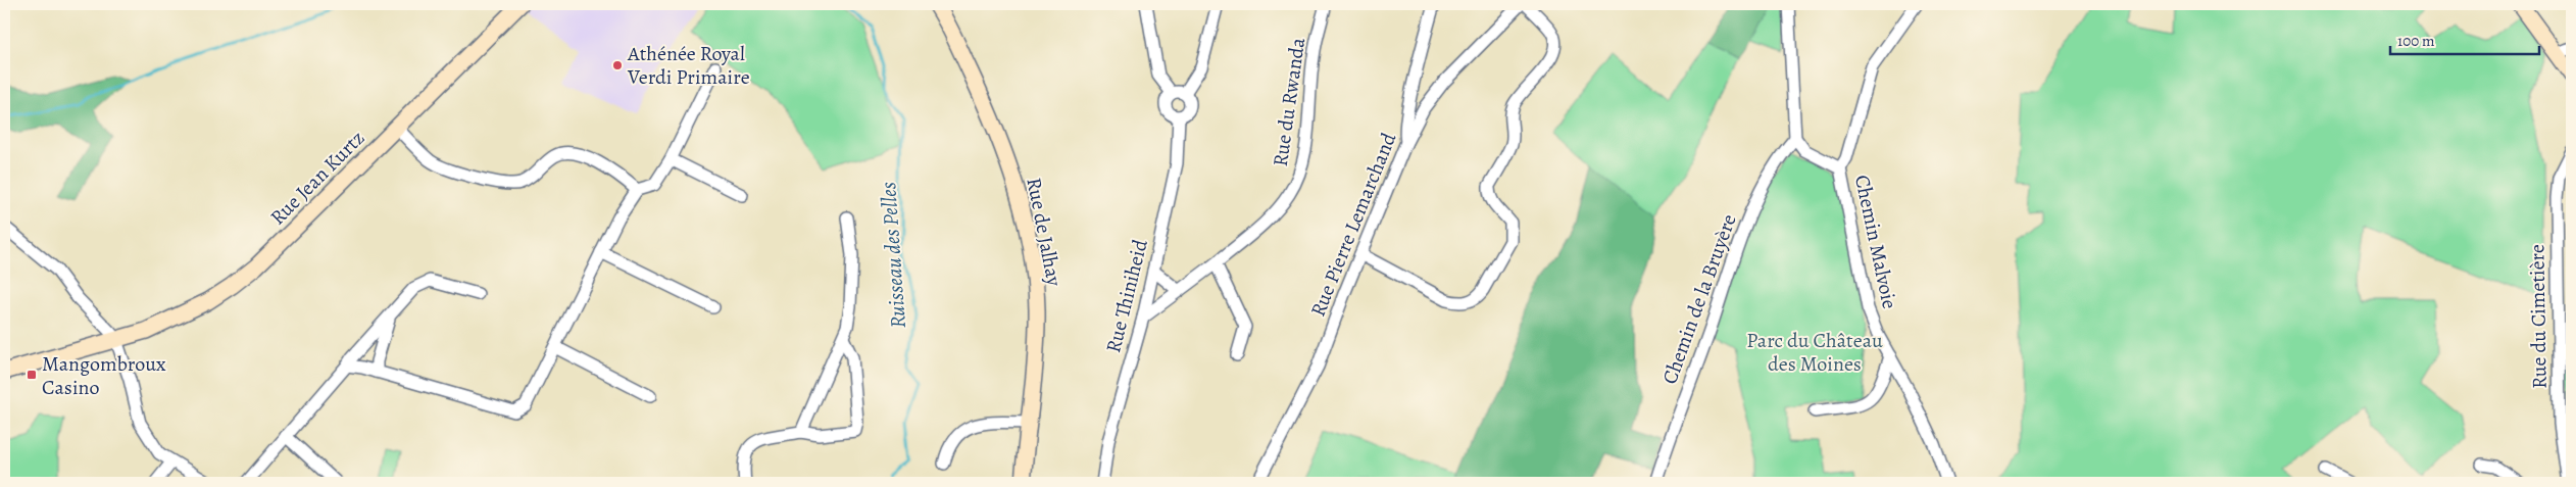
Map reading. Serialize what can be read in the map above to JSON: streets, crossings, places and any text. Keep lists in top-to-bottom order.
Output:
{
  "streets": {
    "main road": ["Rue Jean Kurtz", "Rue de Jalhay"],
    "street": [
      "Rue du Rwanda",
      "Rue Pierre Lemarchand",
      "Chemin Malvoie",
      "Rue Thiniheid",
      "Chemin de la Bruyère",
      "Rue du Cimetière"
    ]
  },
  "crossings": [
    ["Rue du Rwanda", "Rue Thiniheid"],
    ["Chemin Malvoie", "Chemin de la Bruyère"]
  ],
  "water": ["Ruisseau des Pelles"],
  "parks": ["Parc du Château des Moines"],
  "places": {
    "other": ["Athénée Royal Verdi Primaire"],
    "transit": ["Mangombroux Casino"]
  },
  "scale_bar": "100 m"
}
